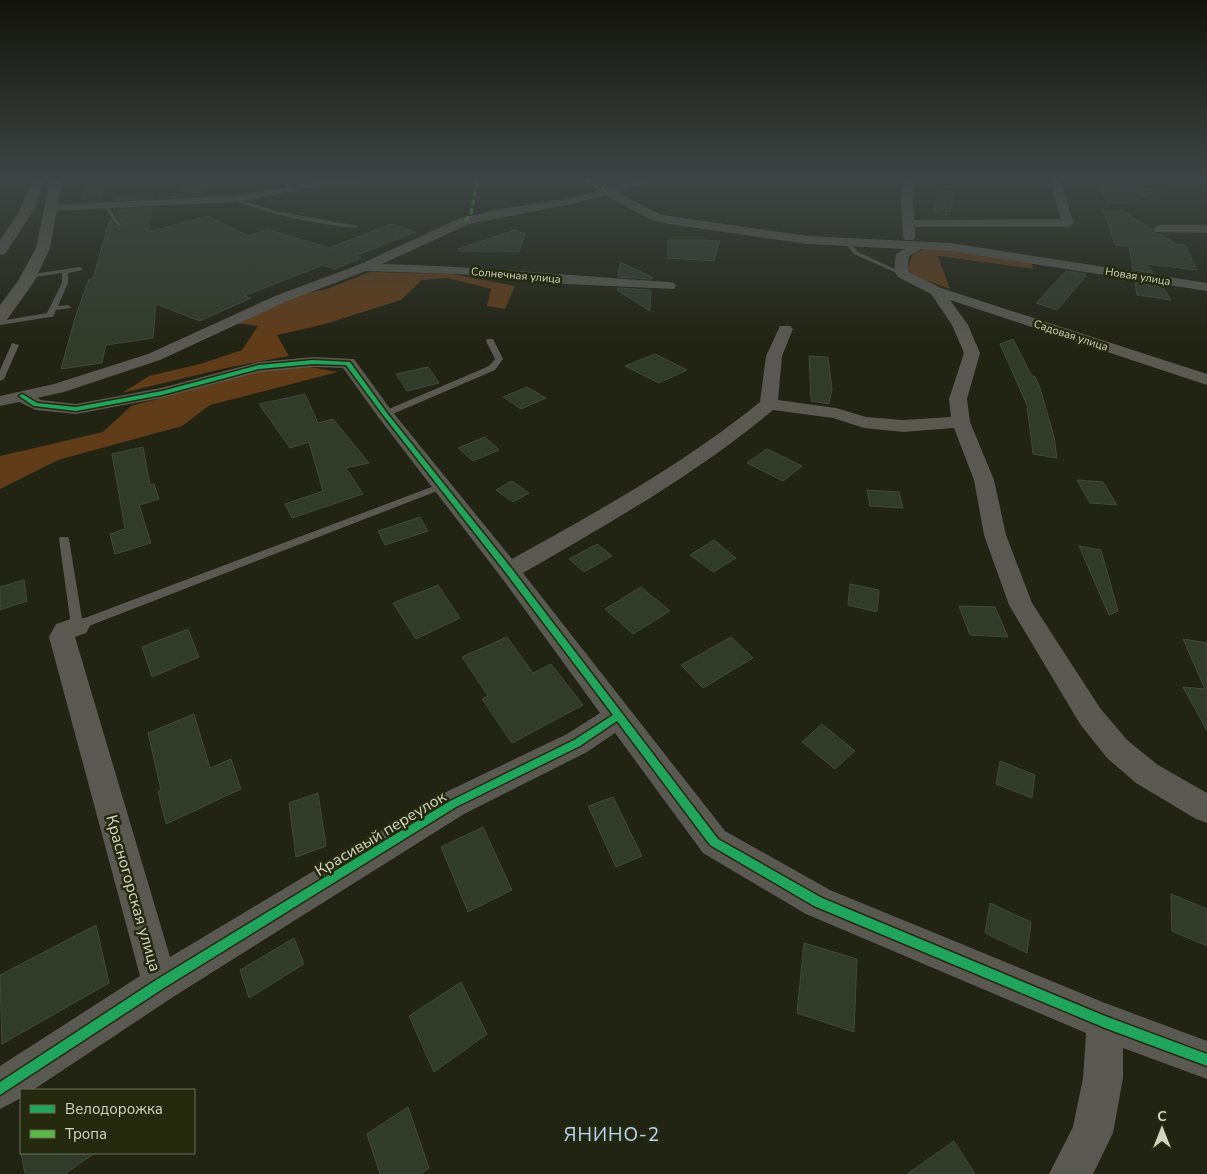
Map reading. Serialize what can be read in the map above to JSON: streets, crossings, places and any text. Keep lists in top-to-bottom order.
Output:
{
  "streets": {
    "street": [
      "Солнечная улица",
      "Новая улица",
      "Садовая улица",
      "Красивый переулок",
      "Красногорская улица"
    ]
  },
  "crossings": [
    ["Красивый переулок", "Красногорская улица"]
  ],
  "districts": ["ЯНИНО-2"],
  "legend": ["Велодорожка", "Тропа"],
  "north": "top"
}
